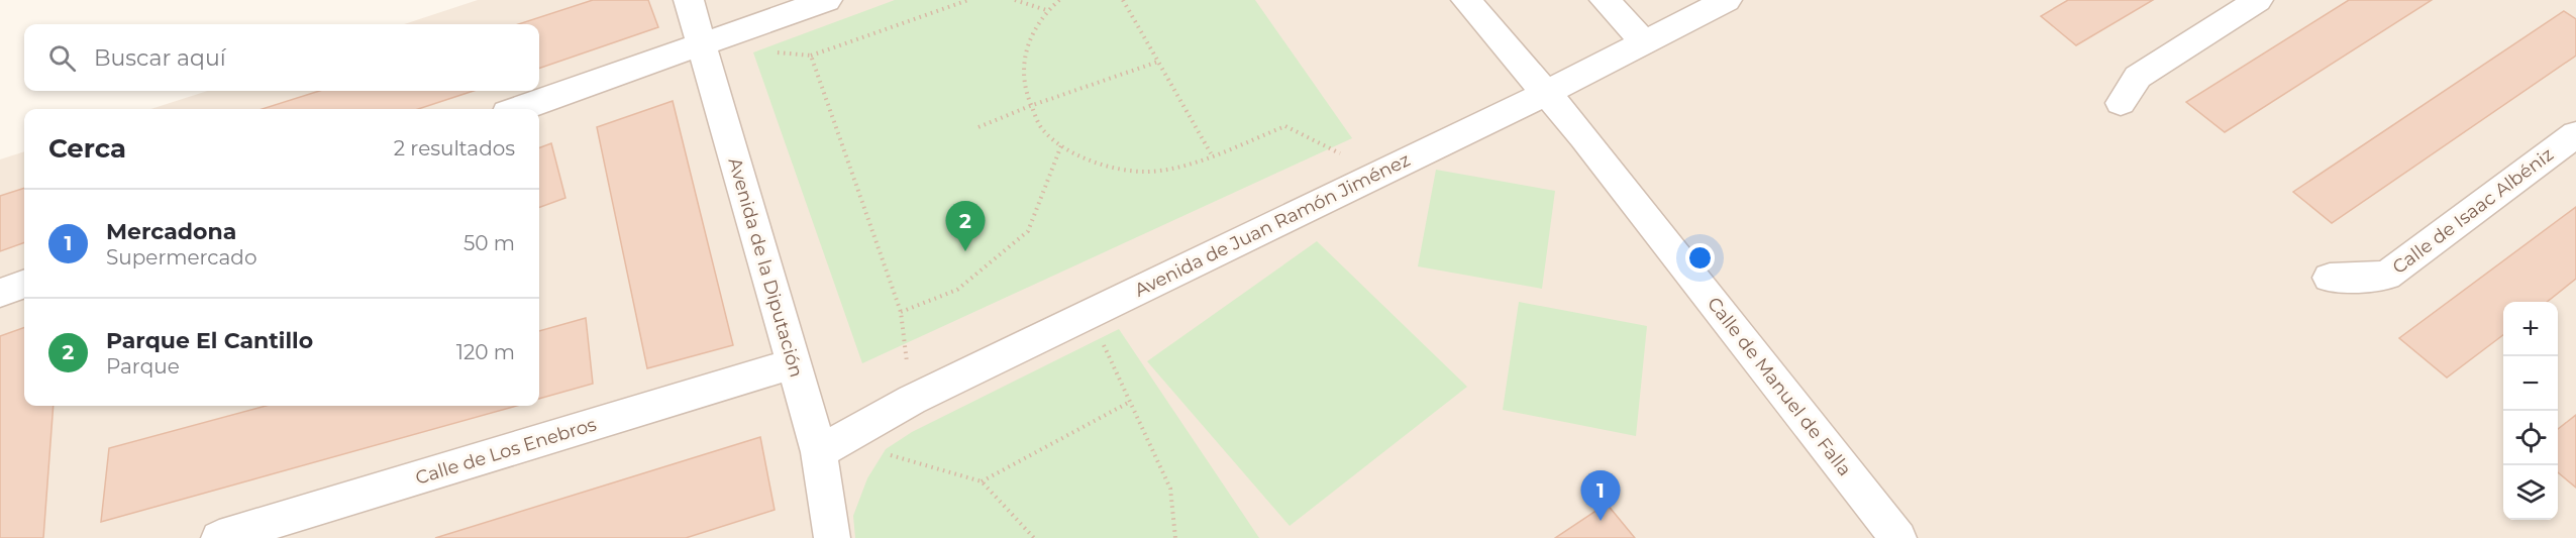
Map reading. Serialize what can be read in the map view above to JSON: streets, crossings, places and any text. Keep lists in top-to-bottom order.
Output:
{
  "streets": {
    "street": [
      "Calle de Isaac Albéniz",
      "Avenida de Juan Ramón Jiménez",
      "Avenida de la Diputación",
      "Calle de Manuel de Falla",
      "Calle de Los Enebros"
    ]
  },
  "crossings": [
    ["Avenida de Juan Ramón Jiménez", "Avenida de la Diputación"],
    ["Avenida de Juan Ramón Jiménez", "Calle de Manuel de Falla"],
    ["Avenida de la Diputación", "Calle de Los Enebros"]
  ],
  "page": {
    "search": "Buscar aquí",
    "heading": ["Cerca", "2 resultados"],
    "list": [
      {
        "mark": "1",
        "name": "Mercadona",
        "note": "Supermercado",
        "value": "50 m"
      },
      {
        "mark": "2",
        "name": "Parque El Cantillo",
        "note": "Parque",
        "value": "120 m"
      }
    ],
    "pins": ["2", "1"],
    "map_buttons": ["+", "−"]
  }
}
